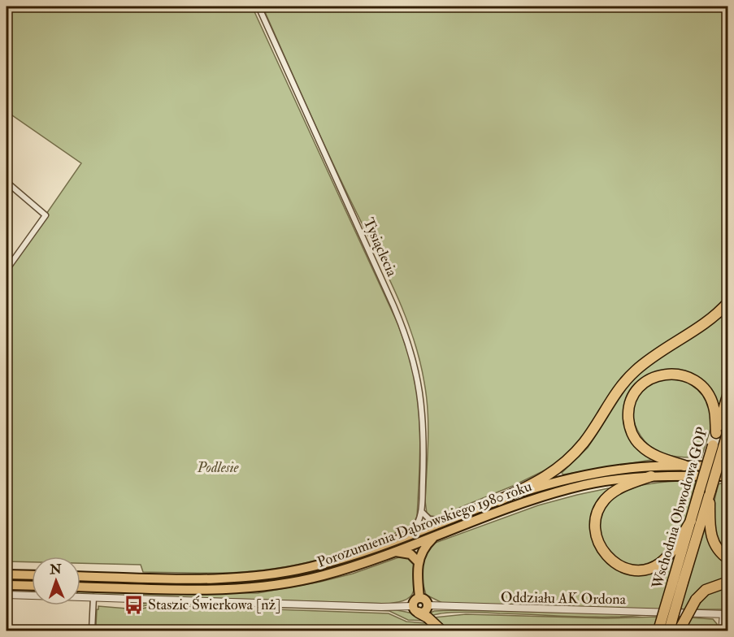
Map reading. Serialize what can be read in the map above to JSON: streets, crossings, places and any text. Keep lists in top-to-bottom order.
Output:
{
  "streets": {
    "highway": ["Wschodnia Obwodowa GOP"],
    "main road": ["Porozumienia Dąbrowskiego 1980 roku"],
    "street": ["Tysiąclecia", "Oddziału AK Ordona"]
  },
  "crossings": [
    ["Tysiąclecia", "Porozumienia Dąbrowskiego 1980 roku"]
  ],
  "parks": ["Podlesie"],
  "places": {
    "bus stop": ["Staszic Świerkowa [nż]"]
  },
  "north": "top"
}
